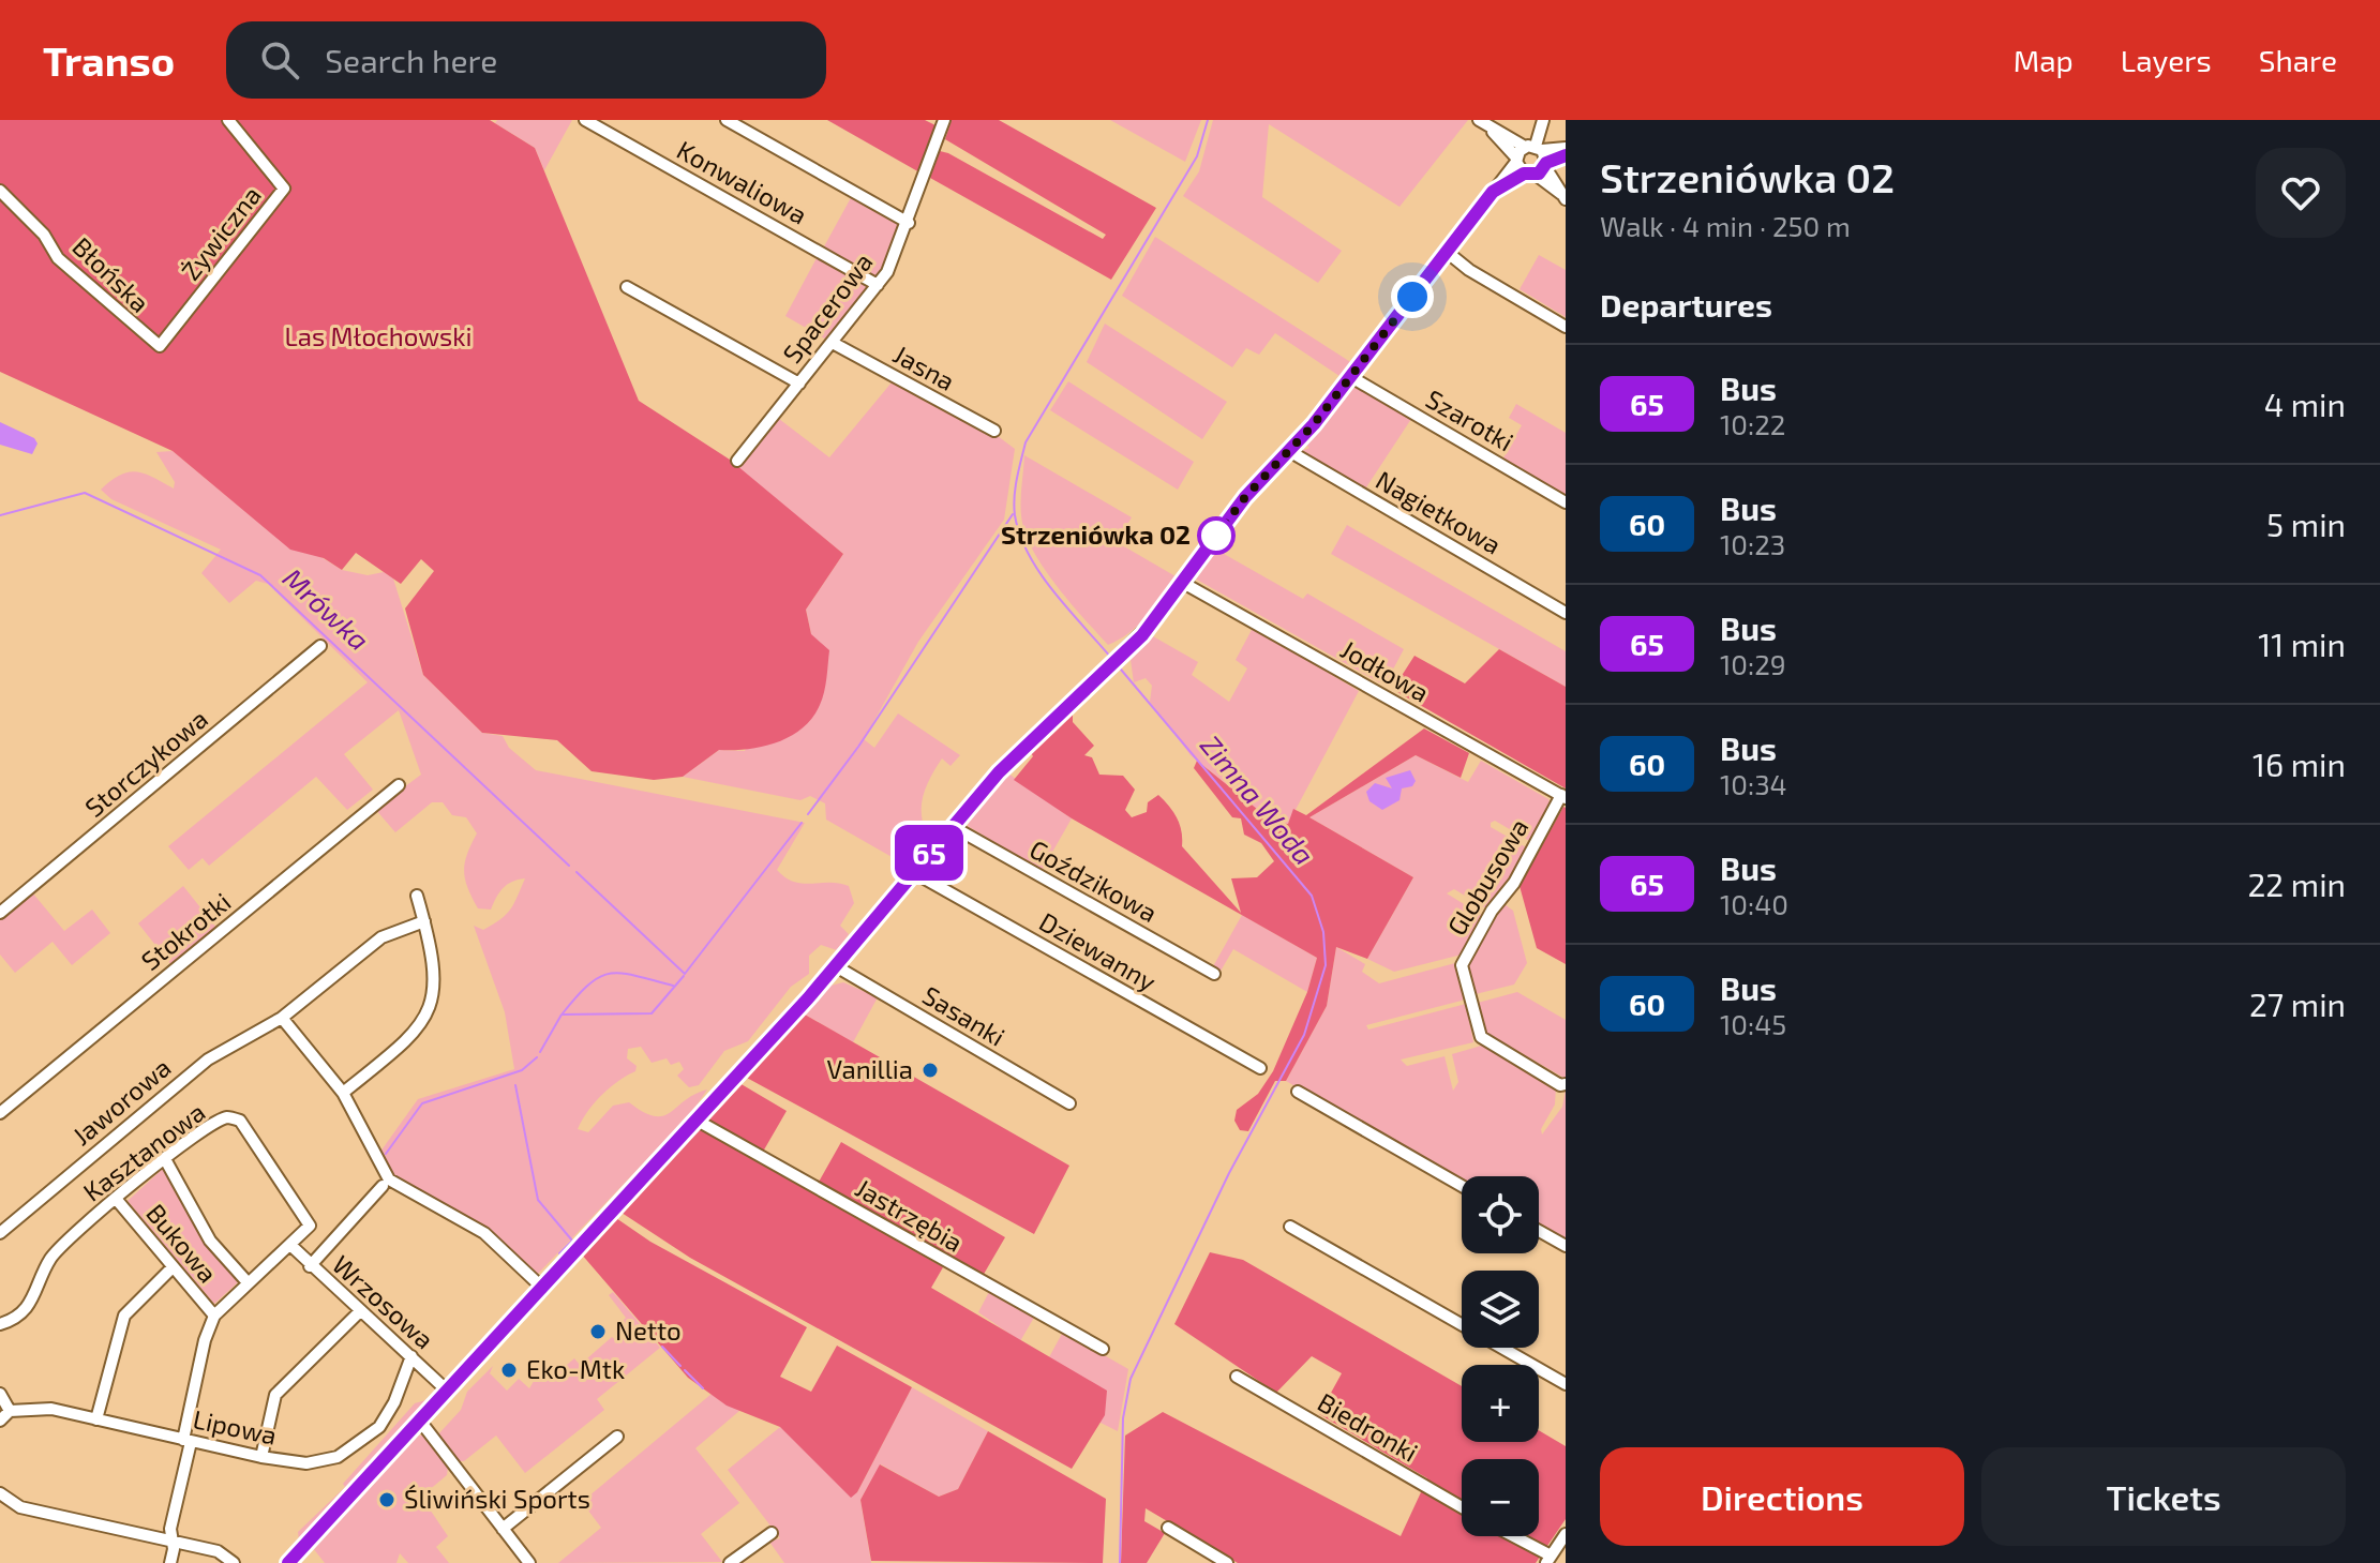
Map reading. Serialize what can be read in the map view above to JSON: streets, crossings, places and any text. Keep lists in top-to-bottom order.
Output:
{
  "streets": {
    "street": [
      "Konwaliowa",
      "Żywiczna",
      "Błońska",
      "Spacerowa",
      "Jasna",
      "Szarotki",
      "Nagietkowa",
      "Jodłowa",
      "Storczykowa",
      "Globusowa",
      "Goździkowa",
      "Stokrotki",
      "Dziewanny",
      "Sasanki",
      "Jaworowa",
      "Kasztanowa",
      "Jastrzębia",
      "Bukowa",
      "Wrzosowa",
      "Lipowa",
      "Biedronki"
    ]
  },
  "crossings": [
    ["Konwaliowa", "Spacerowa"],
    ["Żywiczna", "Błońska"],
    ["Spacerowa", "Jasna"],
    ["Jodłowa", "Globusowa"],
    ["Kasztanowa", "Bukowa"],
    ["Kasztanowa", "Wrzosowa"],
    ["Wrzosowa", "Lipowa"]
  ],
  "water": ["Mrówka", "Zimna Woda"],
  "parks": ["Las Młochowski"],
  "places": [
    "Strzeniówka 02",
    "Vanillia",
    "Netto",
    "Eko-Mtk",
    "Śliwiński Sports"
  ],
  "lines": ["bus line 65"],
  "page": {
    "header": "Transo",
    "search": "Search here",
    "nav": ["Map", "Layers", "Share"],
    "on_map": "65",
    "heading": [
      ["Strzeniówka 02", "Walk · 4 min · 250 m"],
      "Departures"
    ],
    "list": [
      {
        "mark": "65",
        "name": "Bus",
        "note": "10:22",
        "value": "4 min"
      },
      {
        "mark": "60",
        "name": "Bus",
        "note": "10:23",
        "value": "5 min"
      },
      {
        "mark": "65",
        "name": "Bus",
        "note": "10:29",
        "value": "11 min"
      },
      {
        "mark": "60",
        "name": "Bus",
        "note": "10:34",
        "value": "16 min"
      },
      {
        "mark": "65",
        "name": "Bus",
        "note": "10:40",
        "value": "22 min"
      },
      {
        "mark": "60",
        "name": "Bus",
        "note": "10:45",
        "value": "27 min"
      }
    ],
    "map_buttons": ["+", "−"],
    "buttons": ["Directions", "Tickets"]
  }
}
